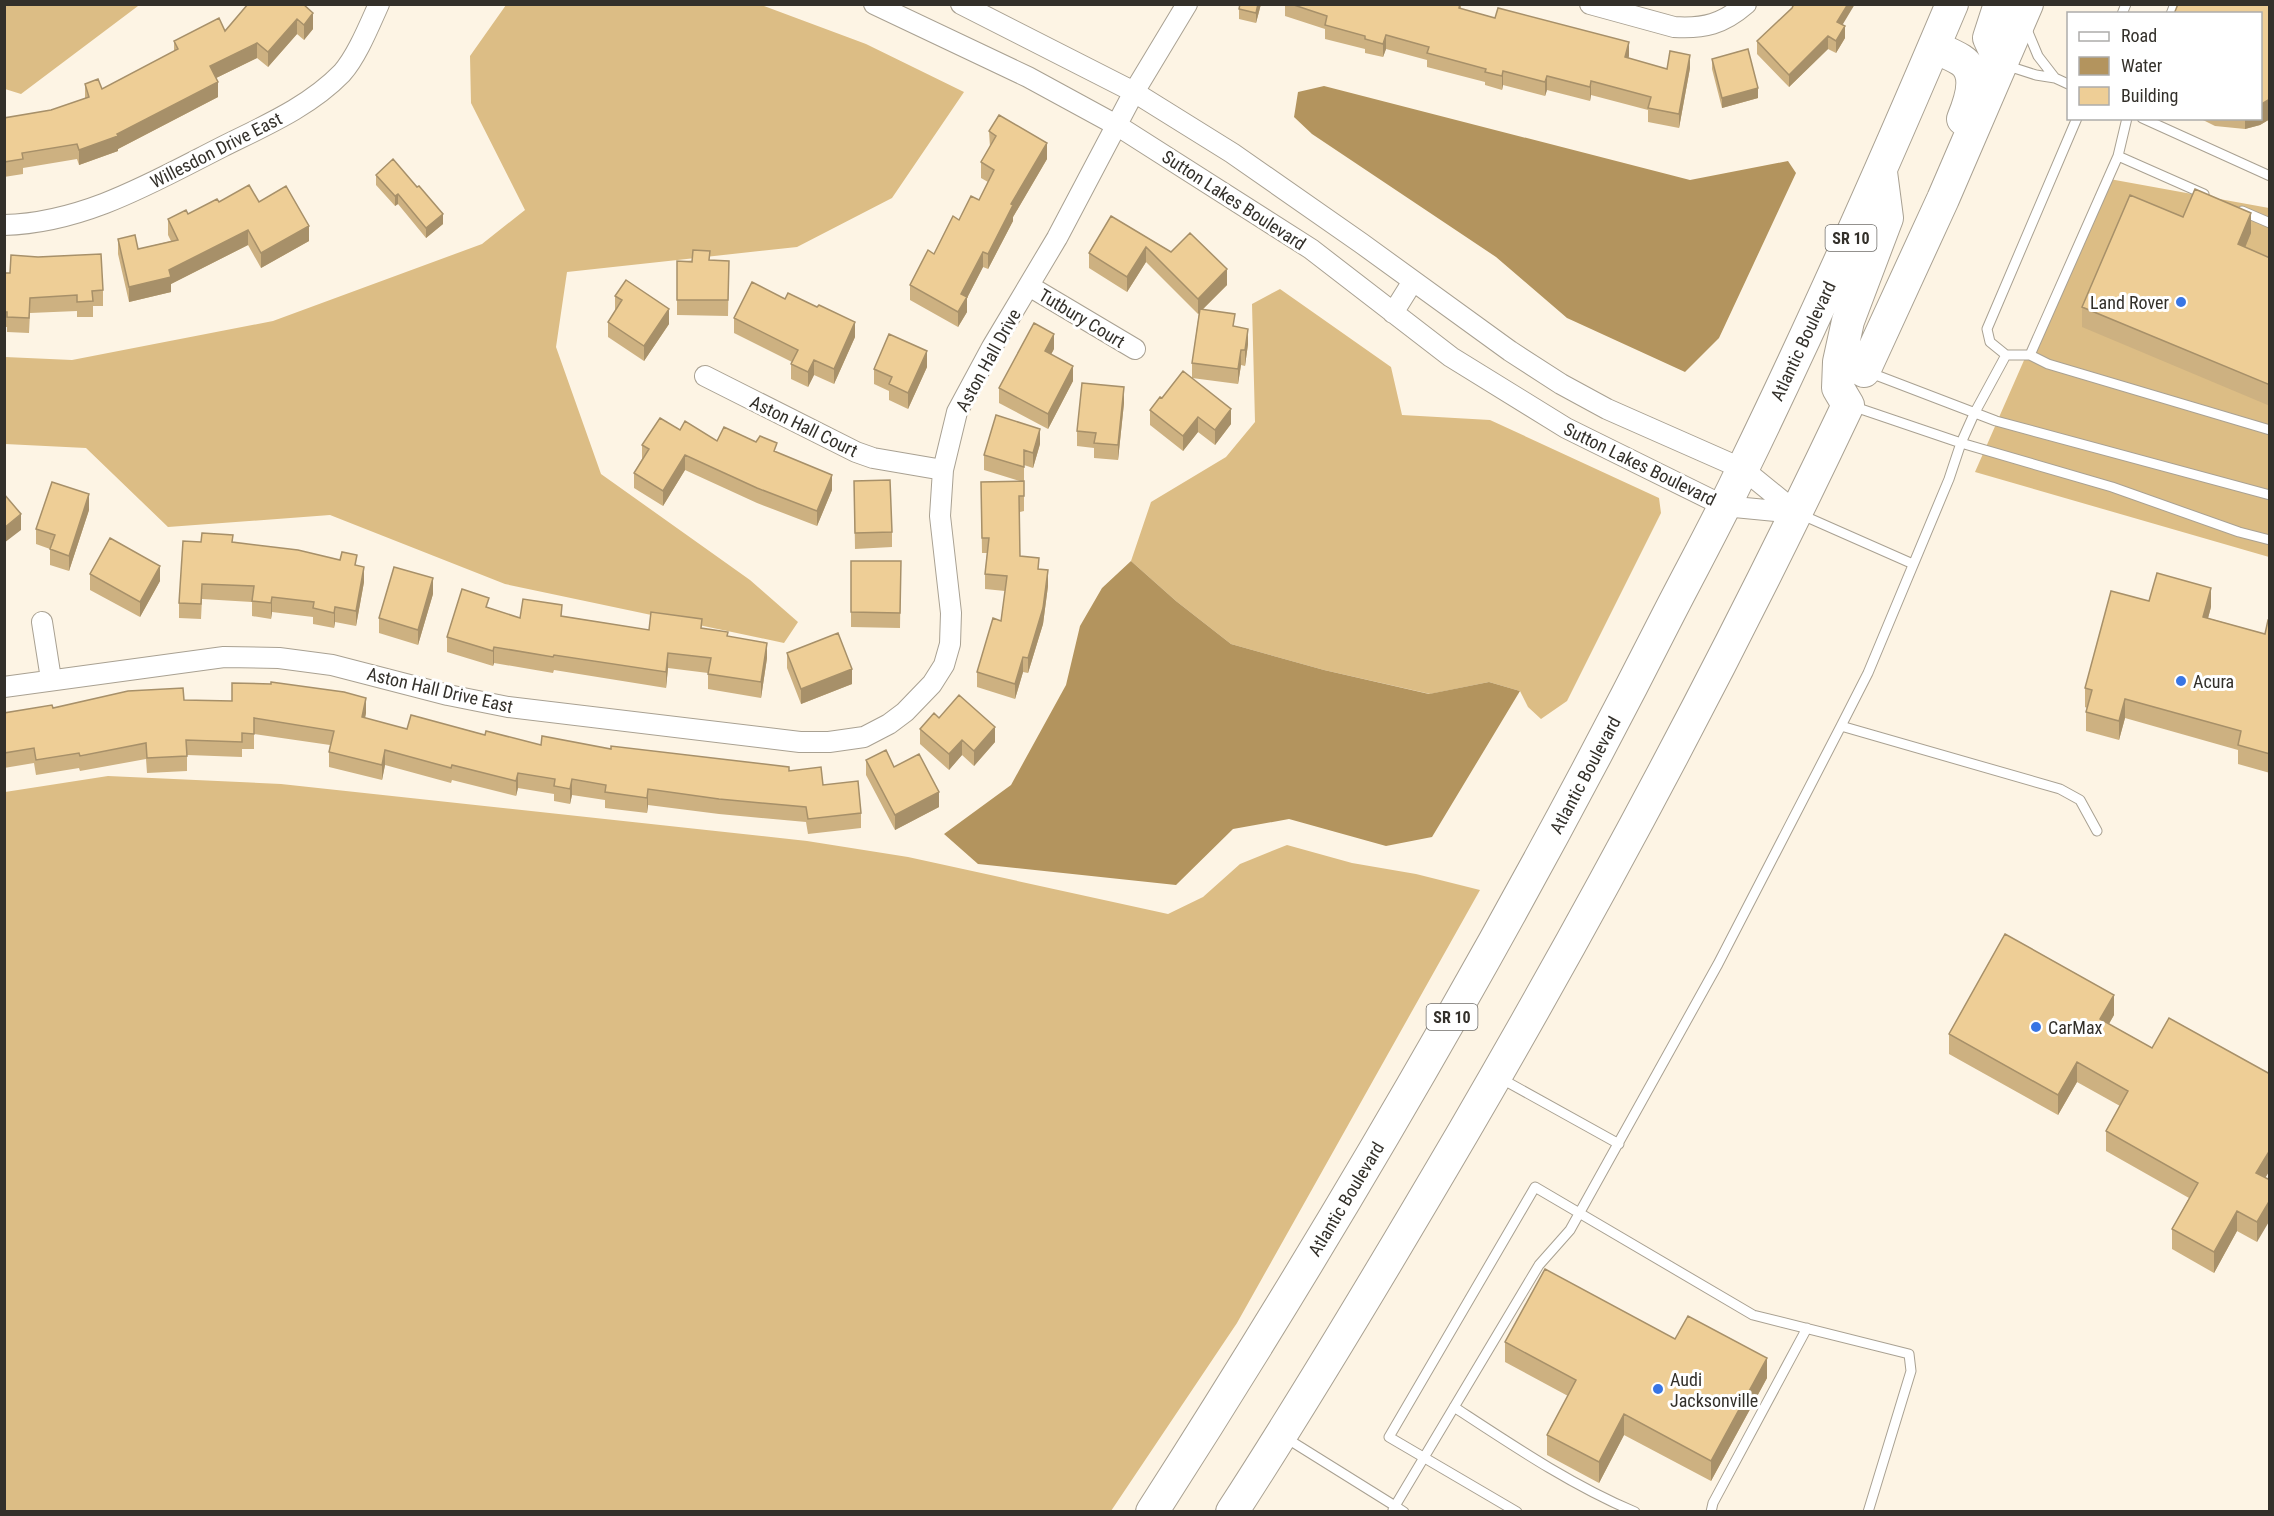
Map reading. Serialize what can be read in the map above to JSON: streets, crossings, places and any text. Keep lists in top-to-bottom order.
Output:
{
  "streets": {
    "highway": ["SR 10", "Atlantic Boulevard"],
    "street": [
      "Willesdon Drive East",
      "Sutton Lakes Boulevard",
      "Tutbury Court",
      "Aston Hall Drive",
      "Aston Hall Court",
      "Aston Hall Drive East"
    ]
  },
  "crossings": [
    ["Sutton Lakes Boulevard", "Atlantic Boulevard"],
    ["Sutton Lakes Boulevard", "Aston Hall Drive"],
    ["Tutbury Court", "Aston Hall Drive"],
    ["Aston Hall Drive", "Aston Hall Court"],
    ["Aston Hall Drive", "Aston Hall Drive East"]
  ],
  "places": [
    "Land Rover",
    "Acura",
    "CarMax",
    "Audi Jacksonville"
  ],
  "legend": ["Road", "Water", "Building"]
}
